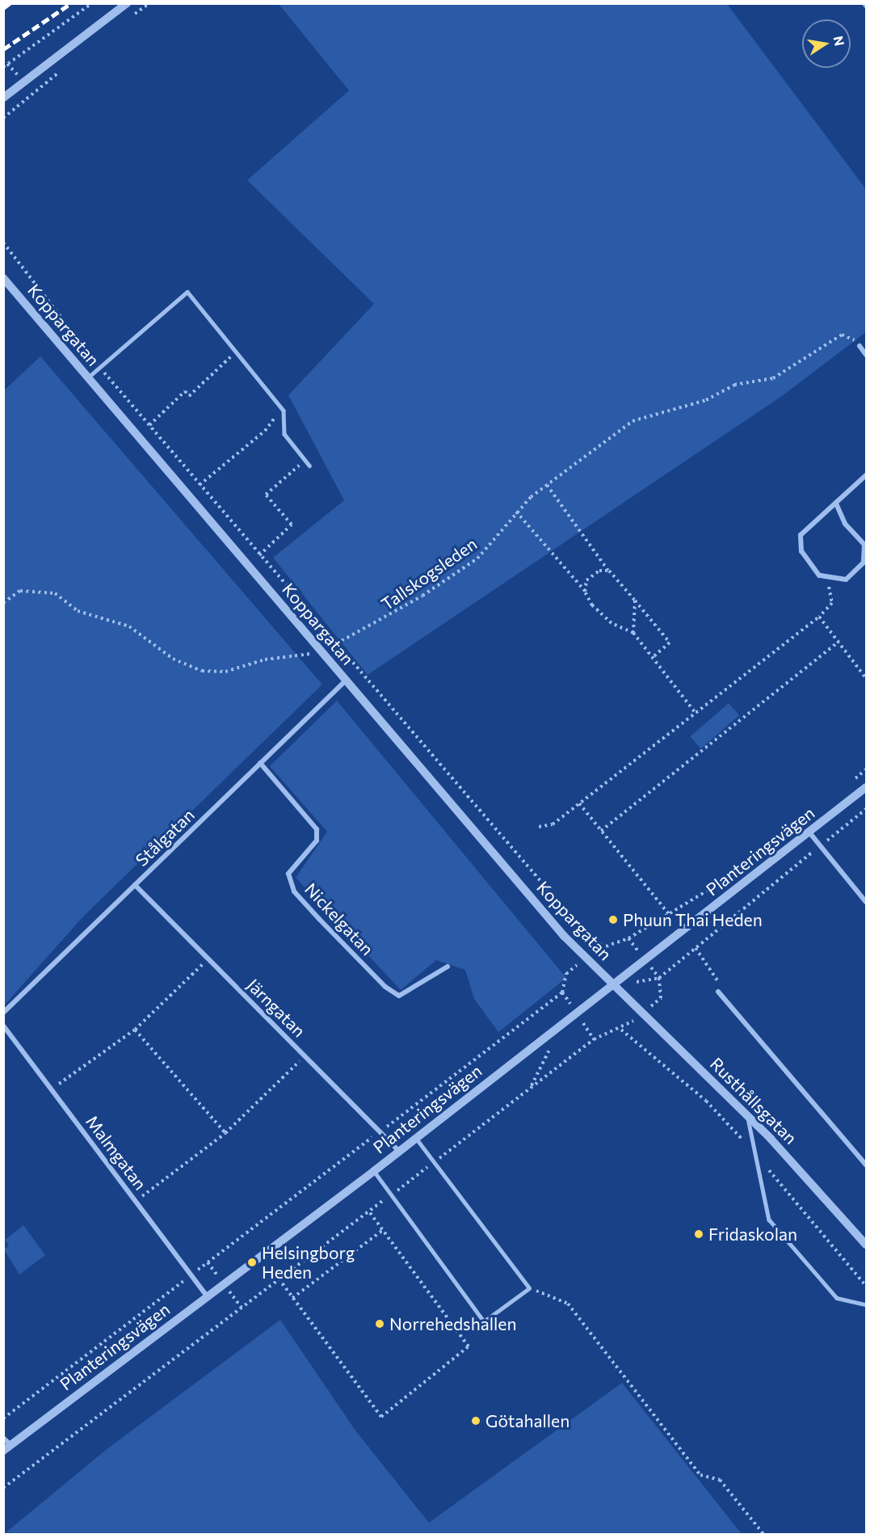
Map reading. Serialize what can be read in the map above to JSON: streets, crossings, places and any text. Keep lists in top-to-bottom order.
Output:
{
  "streets": {
    "street": [
      "Koppargatan",
      "Stålgatan",
      "Planteringsvägen",
      "Nickelgatan",
      "Järngatan",
      "Rusthållsgatan",
      "Malmgatan"
    ],
    "path": ["Tallskogsleden"]
  },
  "crossings": [
    ["Koppargatan", "Tallskogsleden"],
    ["Koppargatan", "Stålgatan"],
    ["Koppargatan", "Planteringsvägen"],
    ["Koppargatan", "Rusthållsgatan"],
    ["Stålgatan", "Nickelgatan"],
    ["Stålgatan", "Järngatan"],
    ["Planteringsvägen", "Järngatan"],
    ["Planteringsvägen", "Rusthållsgatan"],
    ["Planteringsvägen", "Malmgatan"]
  ],
  "places": [
    "Phuun Thai Heden",
    "Fridaskolan",
    "Helsingborg Heden",
    "Norrehedshallen",
    "Götahallen"
  ],
  "north": "right"
}
